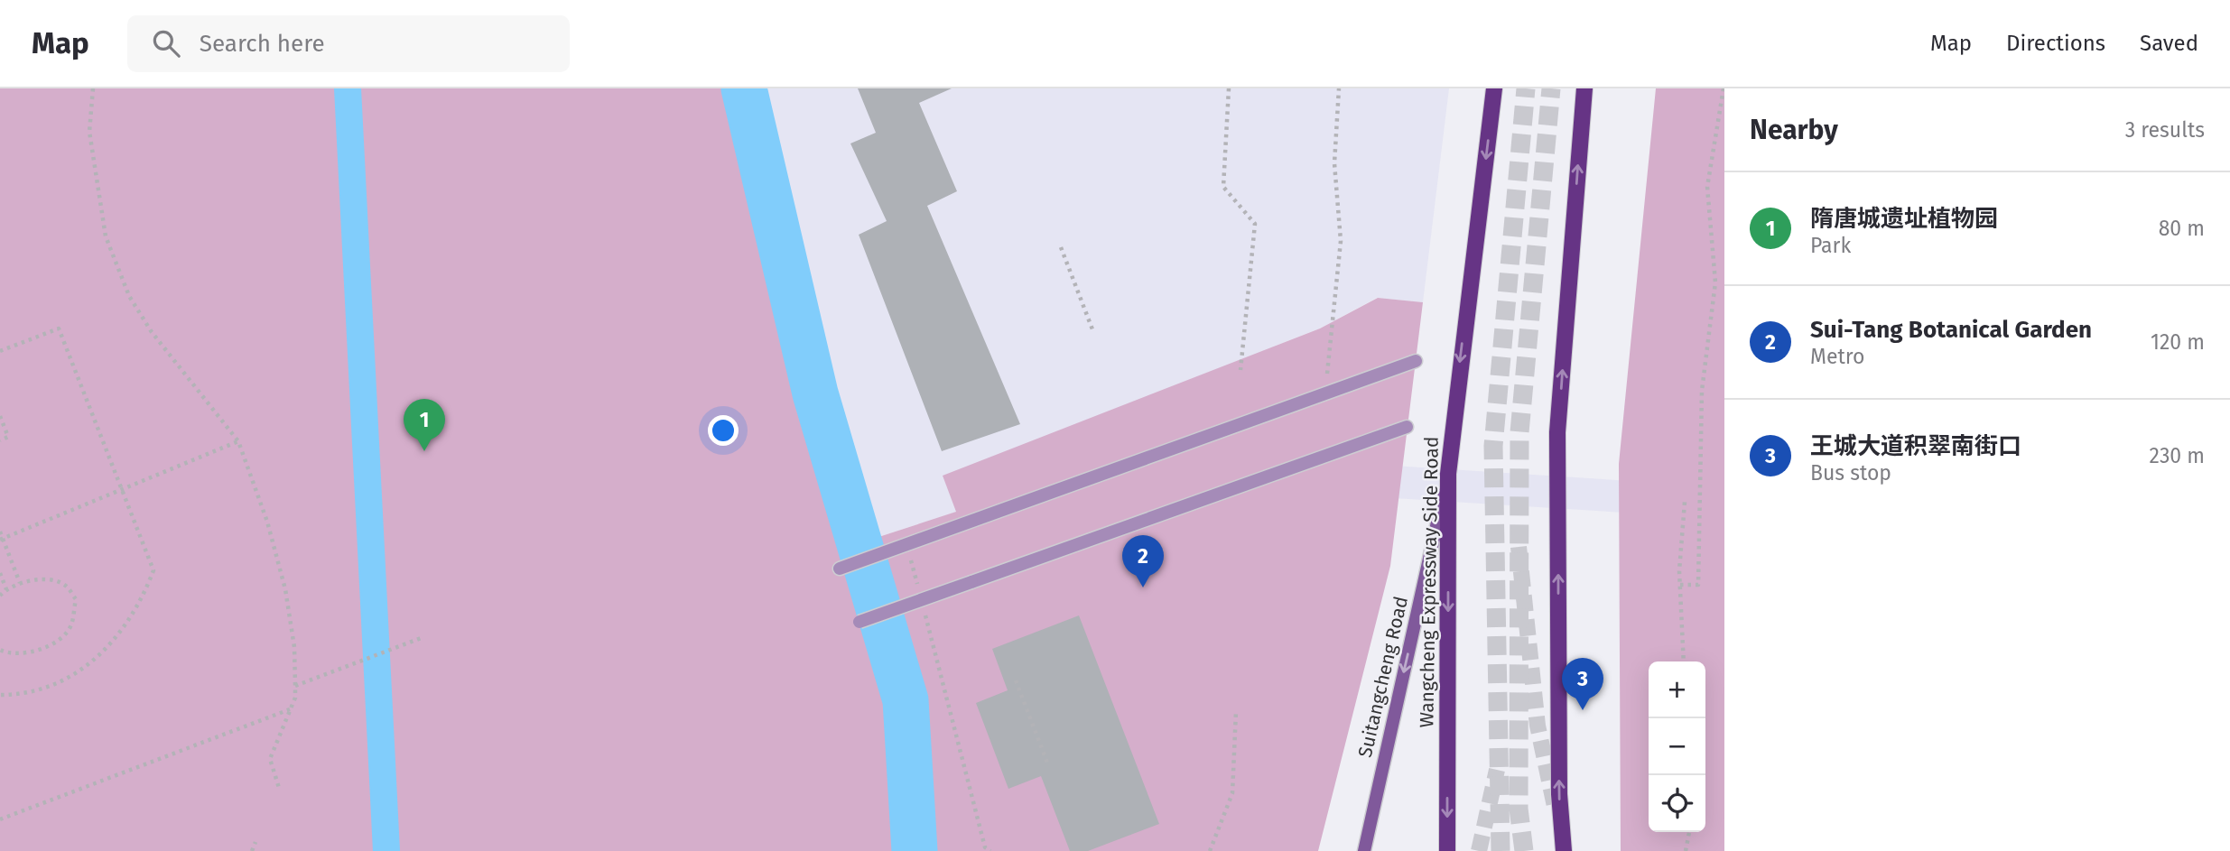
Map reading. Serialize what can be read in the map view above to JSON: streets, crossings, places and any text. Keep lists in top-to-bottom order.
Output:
{
  "streets": {
    "main road": ["Wangcheng Expressway Side Road", "Suitangcheng Road"]
  },
  "crossings": [
    ["Wangcheng Expressway Side Road", "Suitangcheng Road"]
  ],
  "one_way": ["Suitangcheng Road"],
  "page": {
    "header": "Map",
    "search": "Search here",
    "nav": ["Map", "Directions", "Saved"],
    "heading": ["Nearby", "3 results"],
    "list": [
      {
        "mark": "1",
        "name": "隋唐城遗址植物园",
        "note": "Park",
        "value": "80 m"
      },
      {
        "mark": "2",
        "name": "Sui-Tang Botanical Garden",
        "note": "Metro",
        "value": "120 m"
      },
      {
        "mark": "3",
        "name": "王城大道积翠南街口",
        "note": "Bus stop",
        "value": "230 m"
      }
    ],
    "pins": ["1", "2", "3"],
    "map_buttons": ["+", "−"]
  }
}
